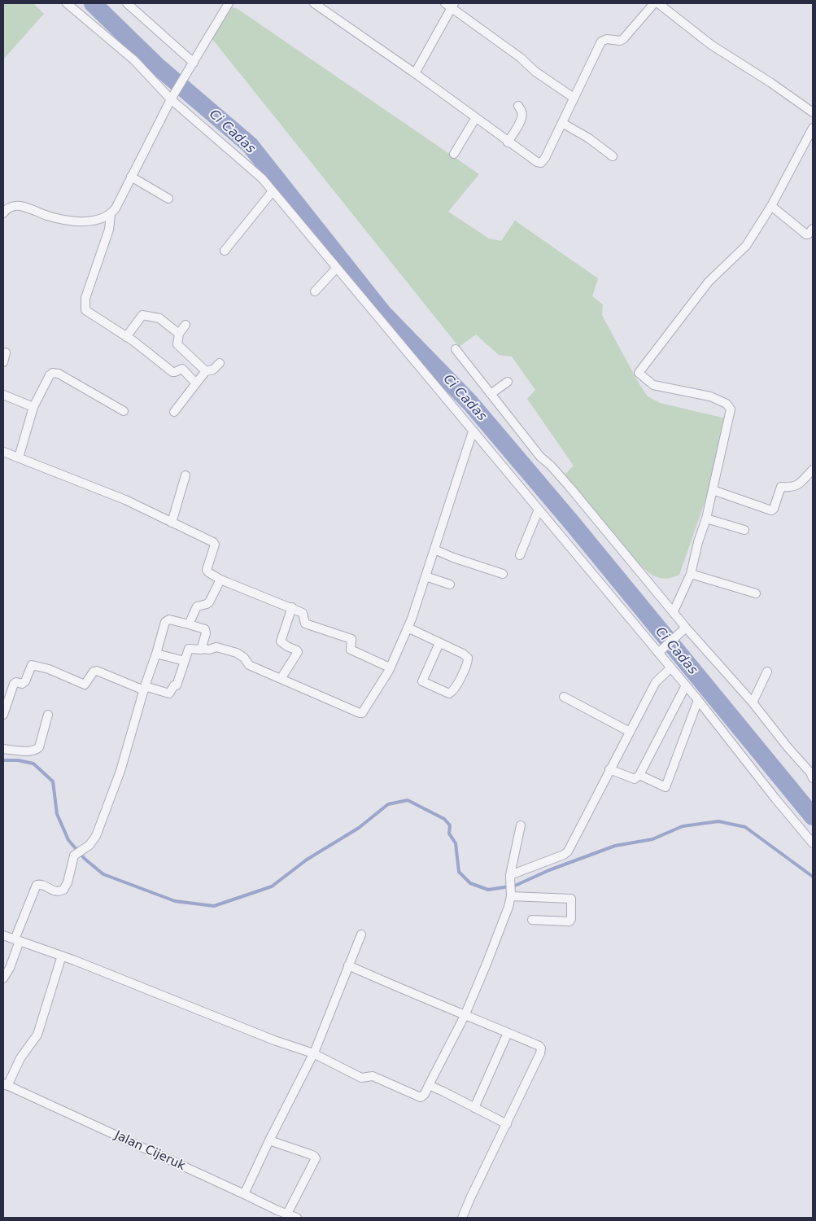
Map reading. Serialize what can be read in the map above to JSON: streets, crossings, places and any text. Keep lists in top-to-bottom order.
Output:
{
  "streets": {
    "street": ["Jalan Cijeruk"]
  },
  "water": ["Ci Cadas"]
}
